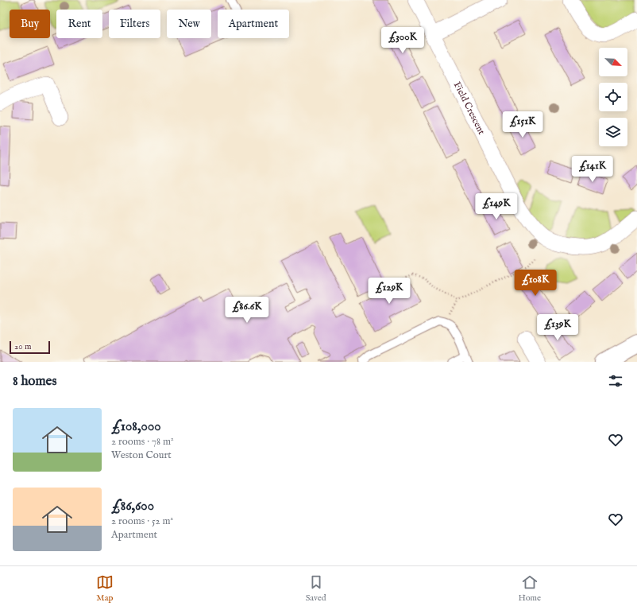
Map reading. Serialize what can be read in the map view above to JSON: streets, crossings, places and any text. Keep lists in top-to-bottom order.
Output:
{
  "streets": {
    "street": ["Field Crescent"]
  },
  "scale_bar": "20 m",
  "north": "bottom right",
  "page": {
    "chip": [
      "Buy",
      "Rent",
      "Filters",
      "New",
      "Apartment"
    ],
    "price": [
      "£300K",
      "£151K",
      "£141K",
      "£149K",
      "£108K",
      "£129K",
      "£86.6K",
      "£139K"
    ],
    "scale": "20 m",
    "heading": "8 homes",
    "list": [
      {
        "name": "£108,000",
        "note": "2 rooms · 78 m² · Weston Court"
      },
      {
        "name": "£86,600",
        "note": "2 rooms · 52 m² · Apartment"
      }
    ],
    "tabs": ["Map", "Saved", "Home"]
  }
}
